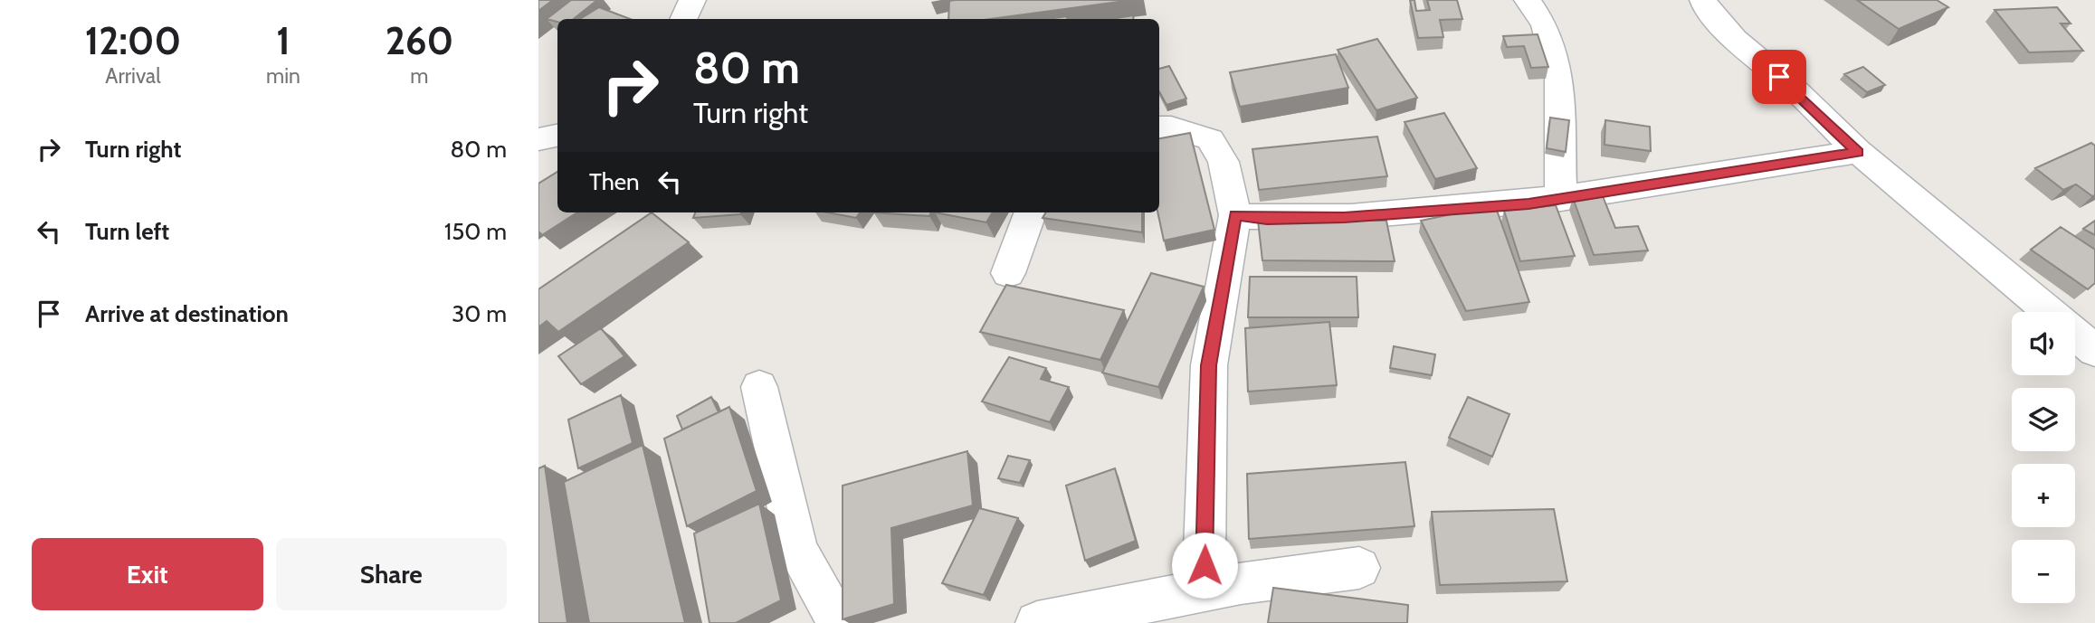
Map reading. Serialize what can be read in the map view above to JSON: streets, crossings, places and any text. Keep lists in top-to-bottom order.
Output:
{
  "page": {
    "eta": [
      "12:00",
      "Arrival",
      "1",
      "min",
      "260",
      "m"
    ],
    "turn": ["80 m", "Turn right"],
    "list": [
      {
        "name": "Turn right",
        "value": "80 m"
      },
      {
        "name": "Turn left",
        "value": "150 m"
      },
      {
        "name": "Arrive at destination",
        "value": "30 m"
      }
    ],
    "then": "Then",
    "map_buttons": ["+", "−"],
    "buttons": ["Exit", "Share"]
  }
}
